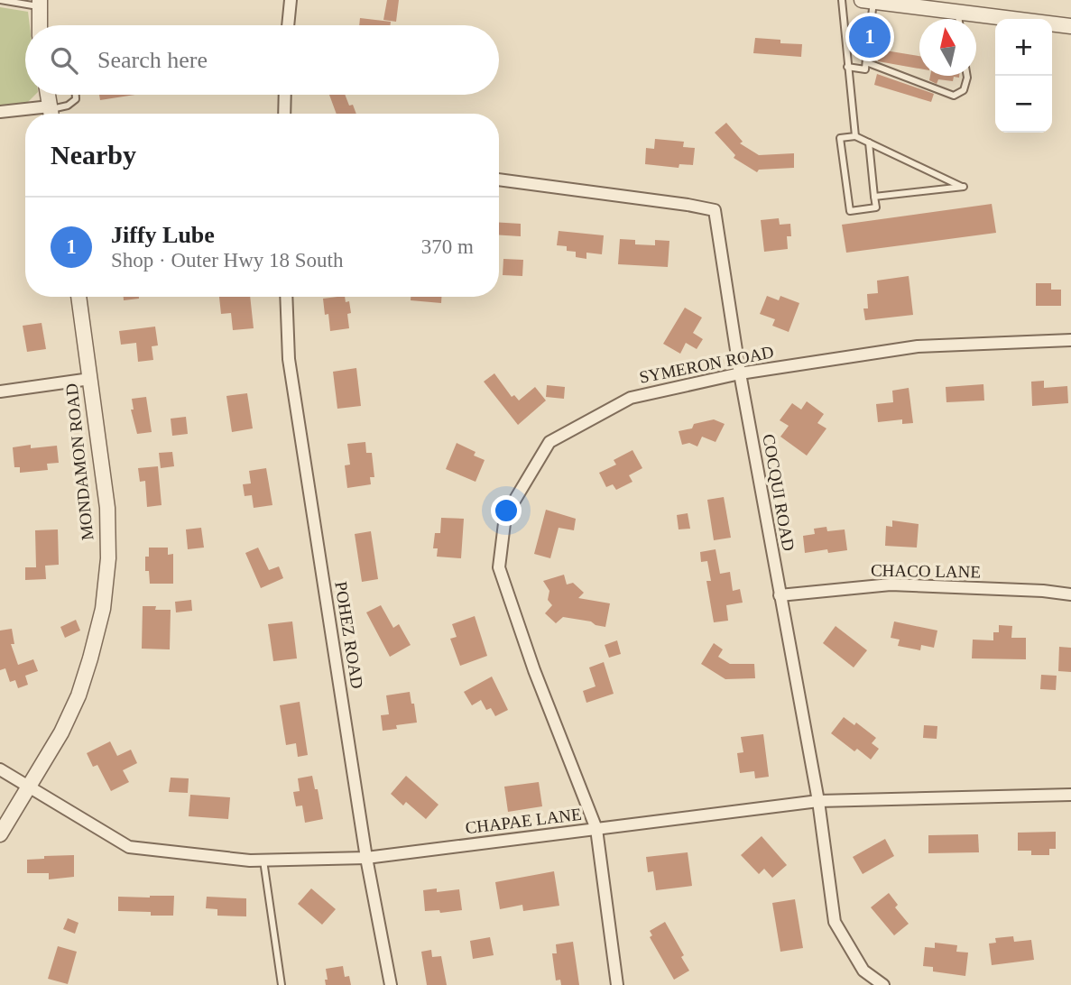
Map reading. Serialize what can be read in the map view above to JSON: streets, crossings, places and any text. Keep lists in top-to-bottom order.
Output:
{
  "streets": {
    "street": [
      "SYMERON ROAD",
      "MONDAMON ROAD",
      "COCQUI ROAD",
      "CHACO LANE",
      "POHEZ ROAD",
      "CHAPAE LANE"
    ]
  },
  "crossings": [
    ["SYMERON ROAD", "COCQUI ROAD"],
    ["SYMERON ROAD", "CHAPAE LANE"],
    ["MONDAMON ROAD", "CHAPAE LANE"],
    ["COCQUI ROAD", "CHACO LANE"],
    ["COCQUI ROAD", "CHAPAE LANE"],
    ["POHEZ ROAD", "CHAPAE LANE"]
  ],
  "north": "top",
  "page": {
    "pins": "1",
    "map_buttons": ["+", "−"],
    "search": "Search here",
    "heading": "Nearby",
    "list": [
      {
        "mark": "1",
        "name": "Jiffy Lube",
        "note": "Shop · Outer Hwy 18 South",
        "value": "370 m"
      }
    ]
  }
}
